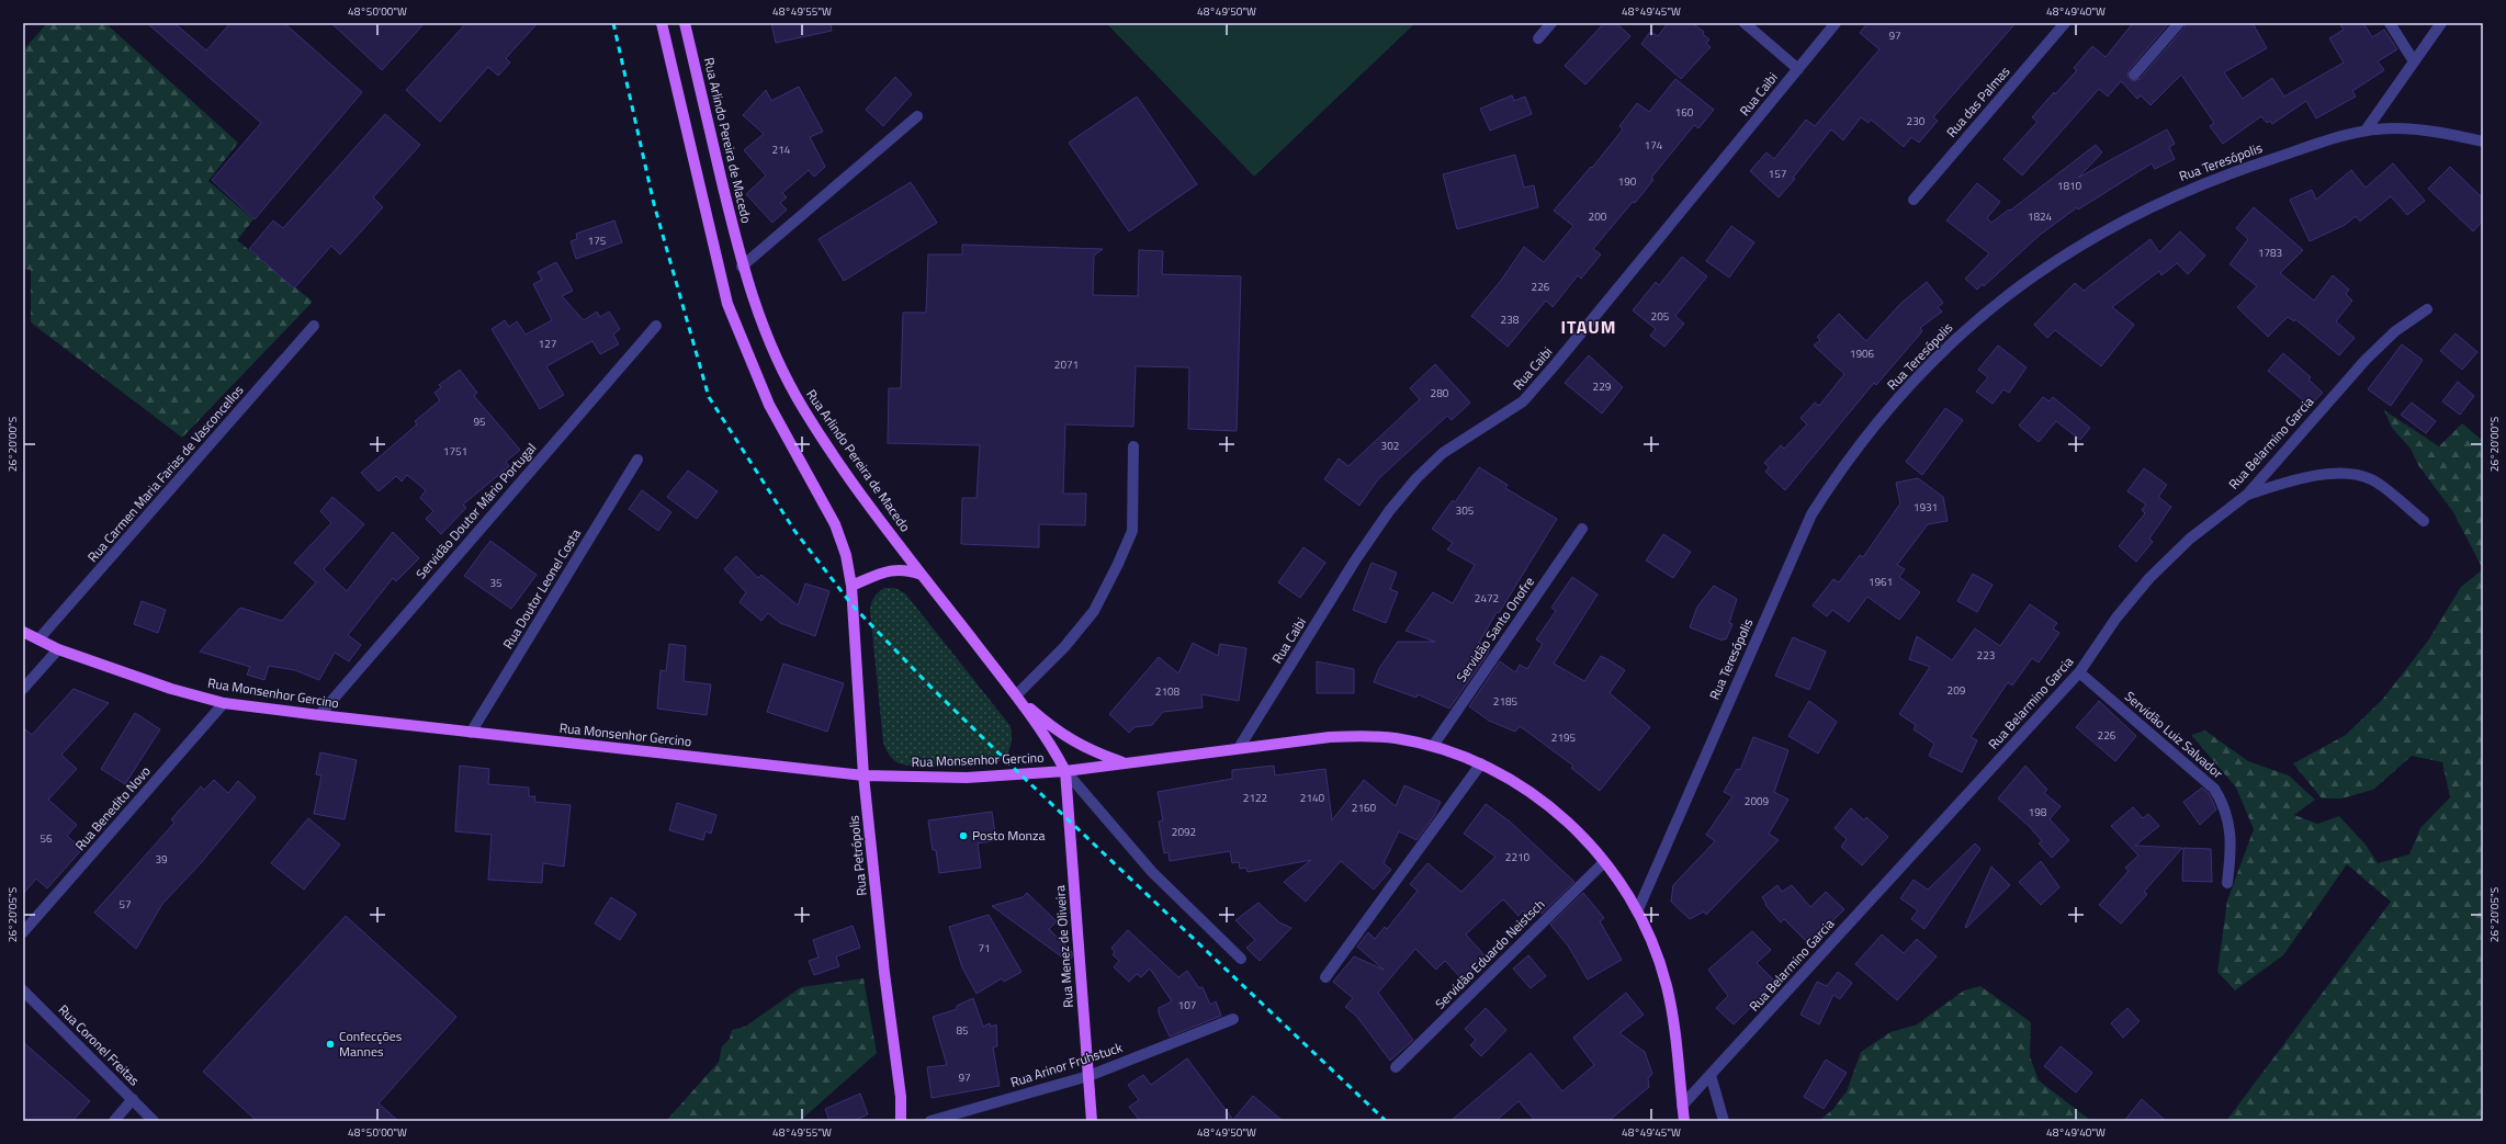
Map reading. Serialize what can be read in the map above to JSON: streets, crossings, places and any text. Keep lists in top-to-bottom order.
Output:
{
  "streets": {
    "main road": [
      "Rua Arlindo Pereira de Macedo",
      "Rua Monsenhor Gercino",
      "Rua Petrópolis",
      "Rua Menez de Oliveira"
    ],
    "street": [
      "Rua Caibi",
      "Rua das Palmas",
      "Rua Teresópolis",
      "Rua Belarmino Garcia",
      "Rua Carmen Maria Farias de Vasconcellos",
      "Servidão Doutor Mário Portugal",
      "Rua Doutor Leonel Costa",
      "Servidão Santo Onofre",
      "Servidão Luiz Salvador",
      "Rua Benedito Novo",
      "Servidão Eduardo Neistsch",
      "Rua Coronel Freitas",
      "Rua Arinor Fruhstuck"
    ]
  },
  "crossings": [
    ["Rua Caibi", "Rua Monsenhor Gercino"],
    ["Rua Arlindo Pereira de Macedo", "Rua Monsenhor Gercino"],
    ["Rua Arlindo Pereira de Macedo", "Rua Menez de Oliveira"],
    ["Rua Teresópolis", "Rua Monsenhor Gercino"],
    ["Rua Belarmino Garcia", "Rua Monsenhor Gercino"],
    ["Rua Belarmino Garcia", "Servidão Luiz Salvador"],
    ["Rua Carmen Maria Farias de Vasconcellos", "Rua Monsenhor Gercino"],
    ["Servidão Doutor Mário Portugal", "Rua Monsenhor Gercino"],
    ["Rua Doutor Leonel Costa", "Rua Monsenhor Gercino"],
    ["Servidão Santo Onofre", "Rua Monsenhor Gercino"],
    ["Rua Monsenhor Gercino", "Rua Benedito Novo"],
    ["Rua Monsenhor Gercino", "Rua Petrópolis"],
    ["Rua Monsenhor Gercino", "Rua Menez de Oliveira"],
    ["Rua Monsenhor Gercino", "Servidão Eduardo Neistsch"],
    ["Rua Menez de Oliveira", "Rua Arinor Fruhstuck"]
  ],
  "districts": ["ITAUM"],
  "places": ["Posto Monza", "Confecções Mannes"],
  "house_numbers": [
    "97",
    "160",
    "230",
    "174",
    "214",
    "157",
    "190",
    "1810",
    "200",
    "1824",
    "175",
    "1783",
    "226",
    "205",
    "238",
    "127",
    "1906",
    "2071",
    "229",
    "280",
    "95",
    "302",
    "1751",
    "1931",
    "305",
    "1961",
    "35",
    "2472",
    "223",
    "209",
    "2108",
    "2185",
    "226",
    "2195",
    "2122",
    "2140",
    "2009",
    "2160",
    "198",
    "2092",
    "56",
    "2210",
    "39",
    "57",
    "71",
    "107",
    "85",
    "97"
  ],
  "coordinates": [
    "48°50'00\"W",
    "48°49'55\"W",
    "48°49'50\"W",
    "48°49'45\"W",
    "48°49'40\"W",
    "26°20'00\"S",
    "26°20'05\"S"
  ]
}
